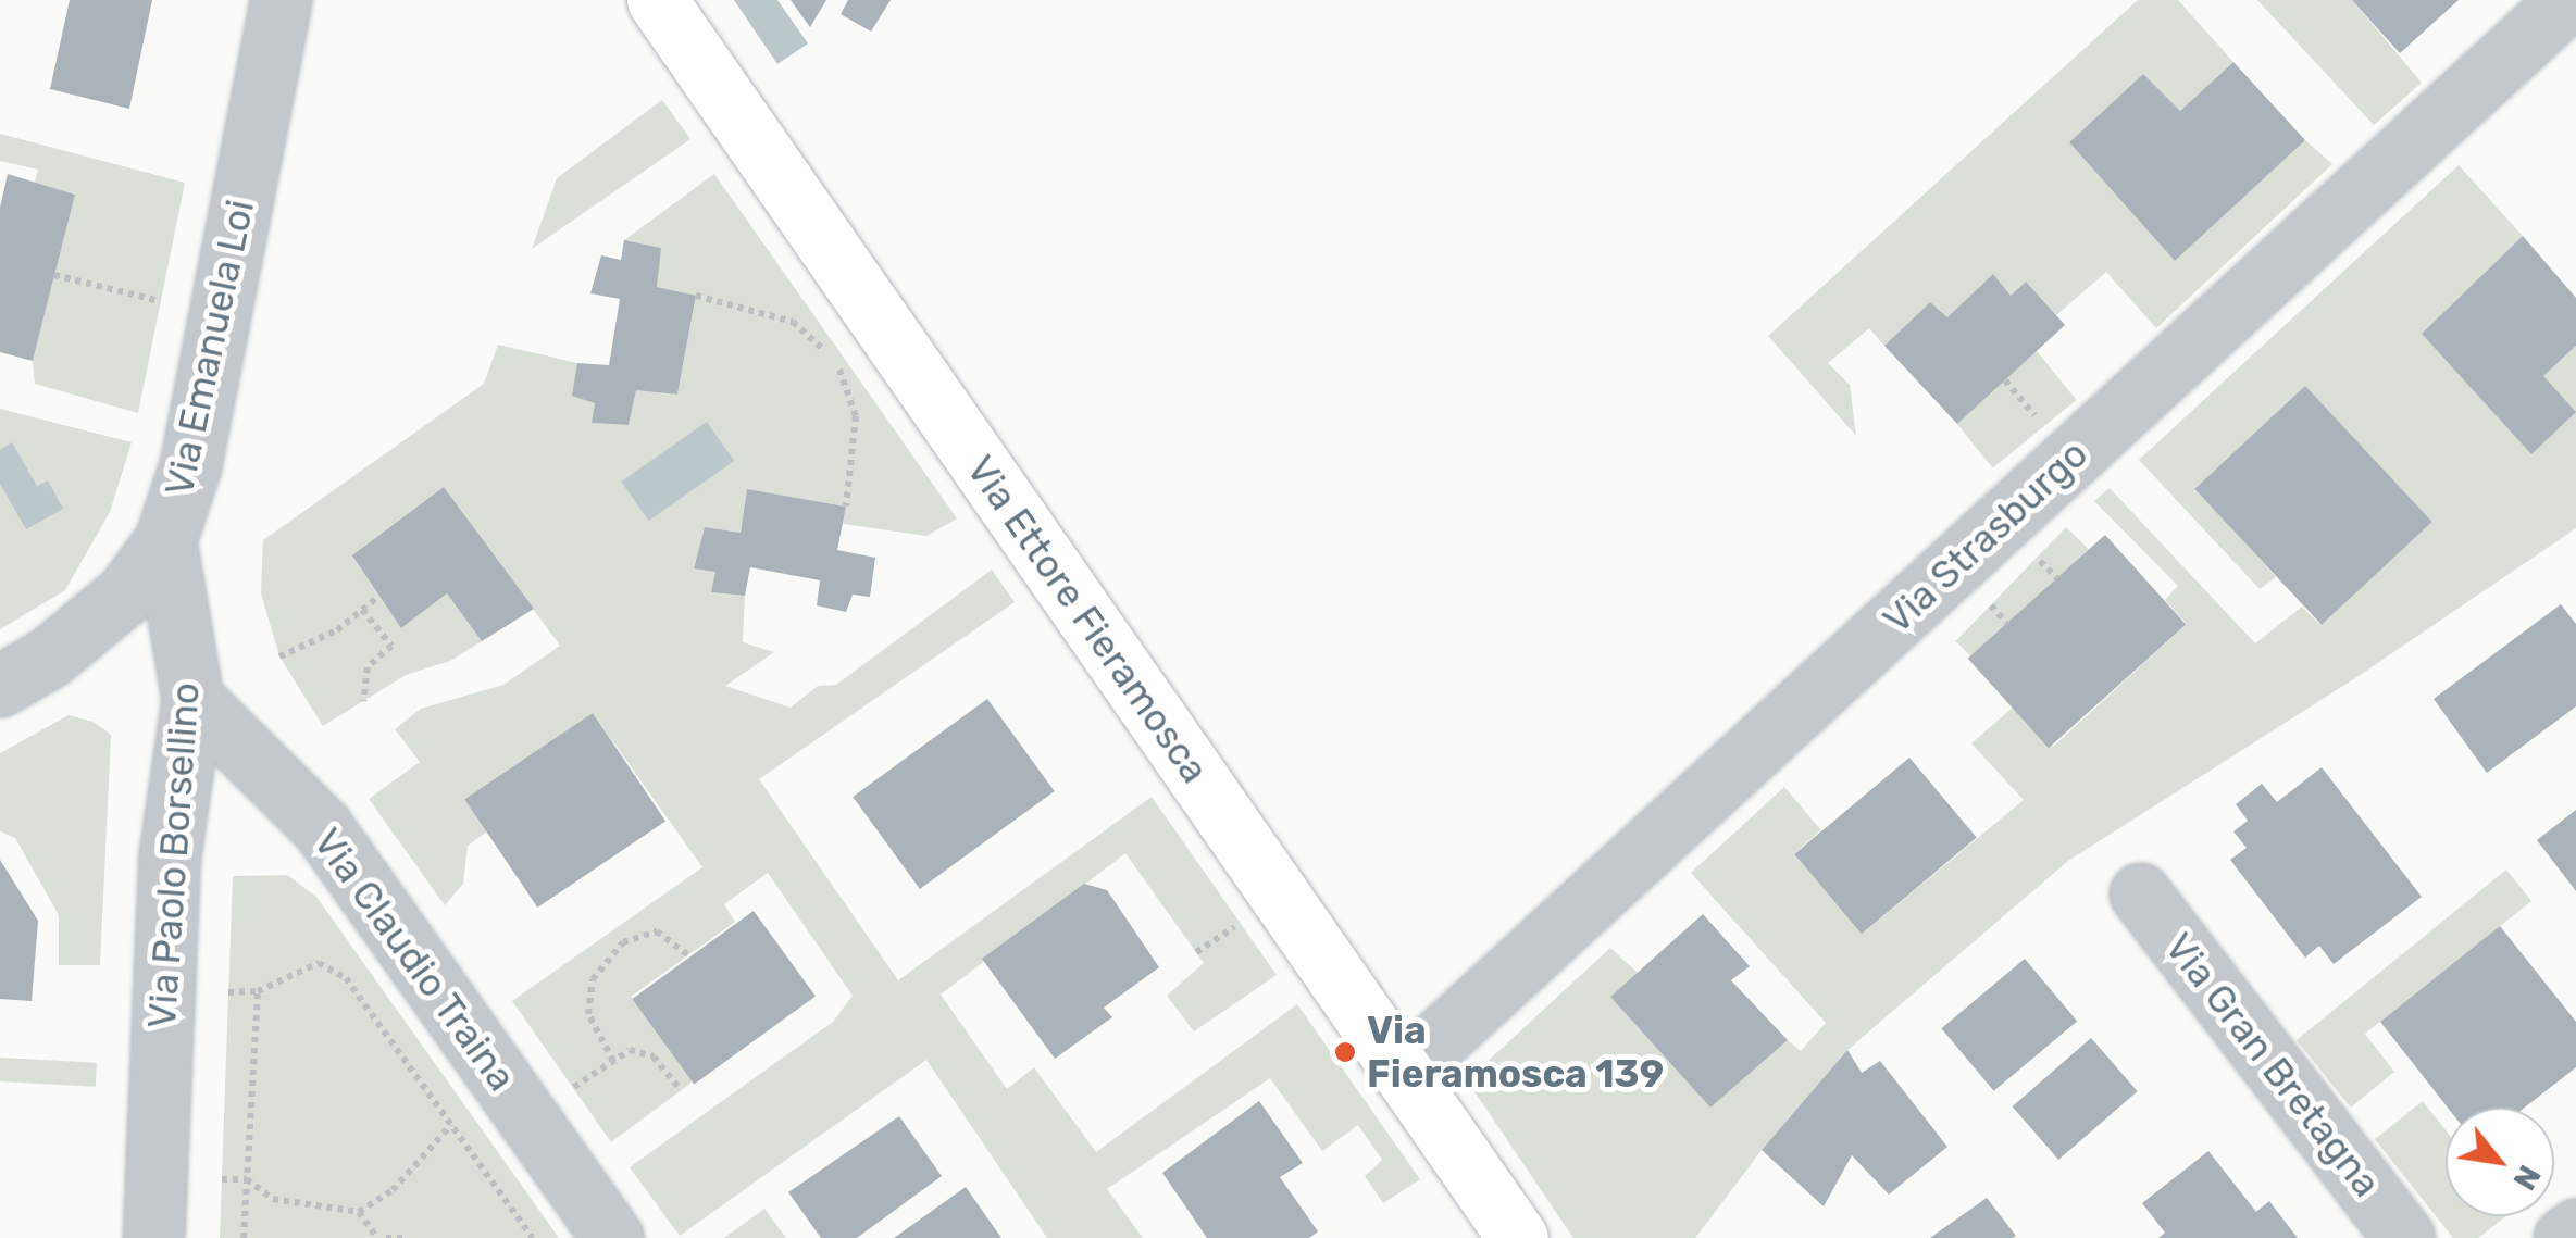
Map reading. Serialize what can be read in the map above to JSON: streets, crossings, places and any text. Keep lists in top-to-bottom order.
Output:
{
  "streets": {
    "main road": ["Via Ettore Fieramosca"],
    "street": [
      "Via Emanuela Loi",
      "Via Strasburgo",
      "Via Paolo Borsellino",
      "Via Claudio Traina",
      "Via Gran Bretagna"
    ]
  },
  "crossings": [
    ["Via Emanuela Loi", "Via Paolo Borsellino"],
    ["Via Strasburgo", "Via Ettore Fieramosca"],
    ["Via Paolo Borsellino", "Via Claudio Traina"]
  ],
  "places": ["Via Fieramosca 139"],
  "north": "bottom right"
}
